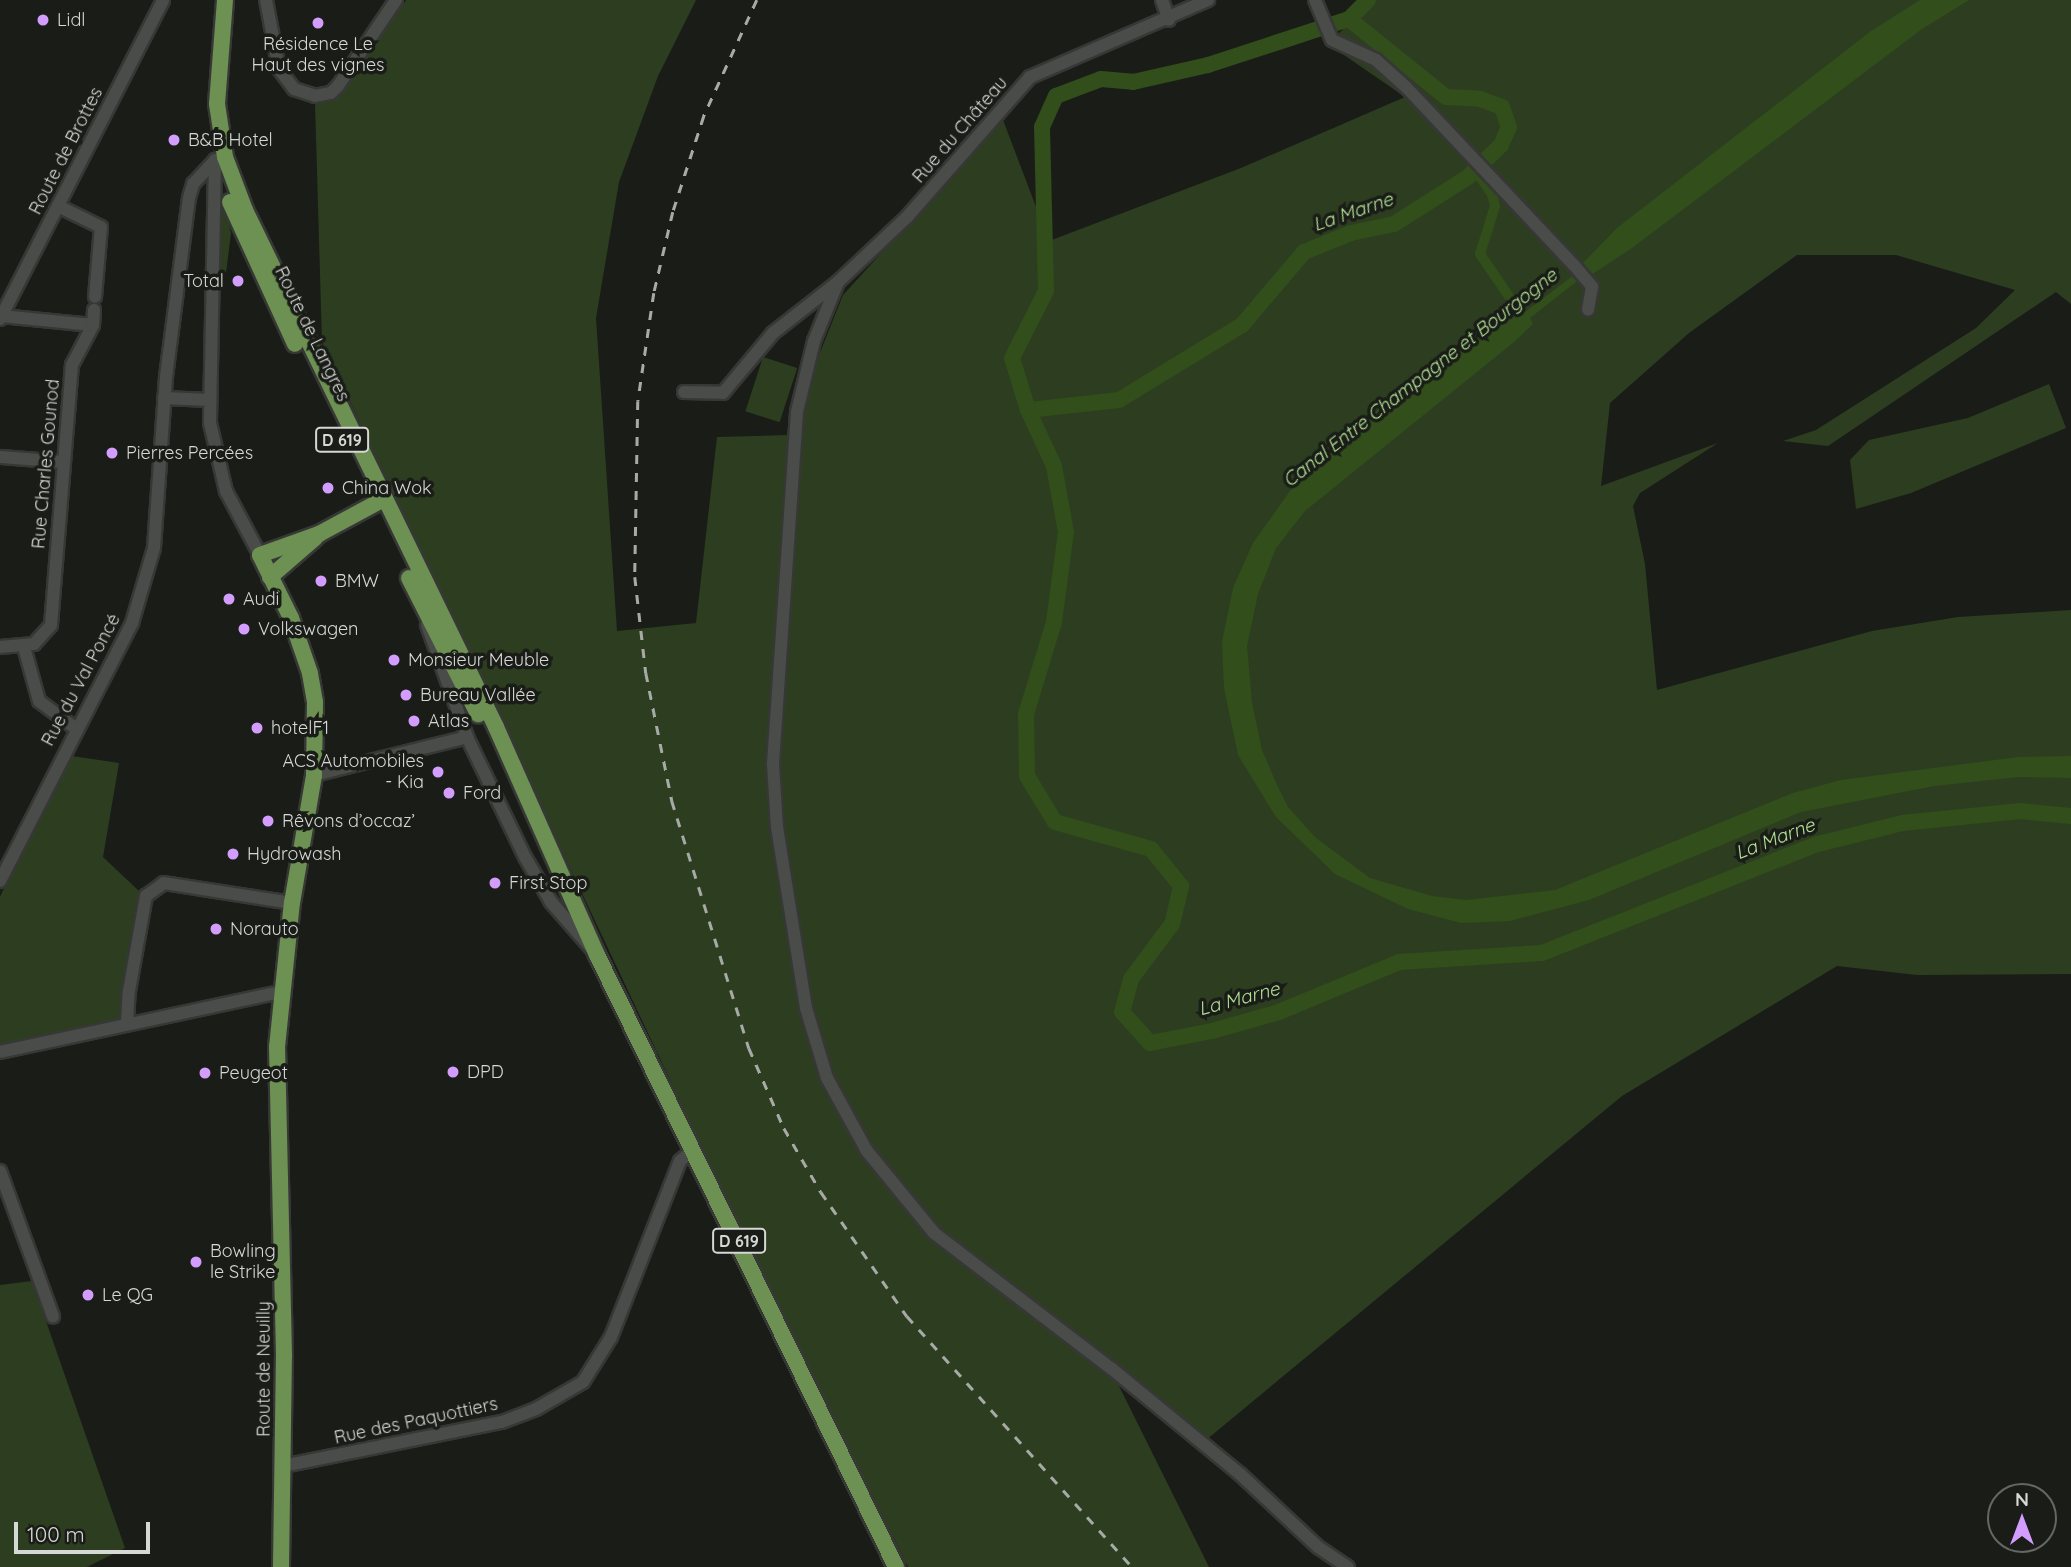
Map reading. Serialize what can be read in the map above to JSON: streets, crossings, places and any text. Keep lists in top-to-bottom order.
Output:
{
  "streets": {
    "main road": ["Route de Langres", "D 619", "Route de Neuilly"],
    "street": [
      "Rue du Château",
      "Route de Brottes",
      "Rue Charles Gounod",
      "Rue du Val Poncé",
      "Rue des Paquottiers"
    ]
  },
  "crossings": [
    ["Route de Brottes", "Rue Charles Gounod"],
    ["Route de Langres", "D 619"],
    ["Route de Langres", "Rue du Val Poncé"],
    ["D 619", "Rue des Paquottiers"],
    ["Route de Neuilly", "Rue des Paquottiers"]
  ],
  "water": ["La Marne", "Canal Entre Champagne et Bourgogne"],
  "places": [
    "Lidl",
    "Résidence Le Haut des vignes",
    "B&B Hotel",
    "Total",
    "Pierres Percées",
    "China Wok",
    "BMW",
    "Audi",
    "Volkswagen",
    "Monsieur Meuble",
    "Bureau Vallée",
    "Atlas",
    "hotelF1",
    "ACS Automobiles - Kia",
    "Ford",
    "Rêvons d’occaz’",
    "Hydrowash",
    "First Stop",
    "Norauto",
    "DPD",
    "Peugeot",
    "Bowling le Strike",
    "Le QG"
  ],
  "scale_bar": "100 m",
  "north": "top"
}
